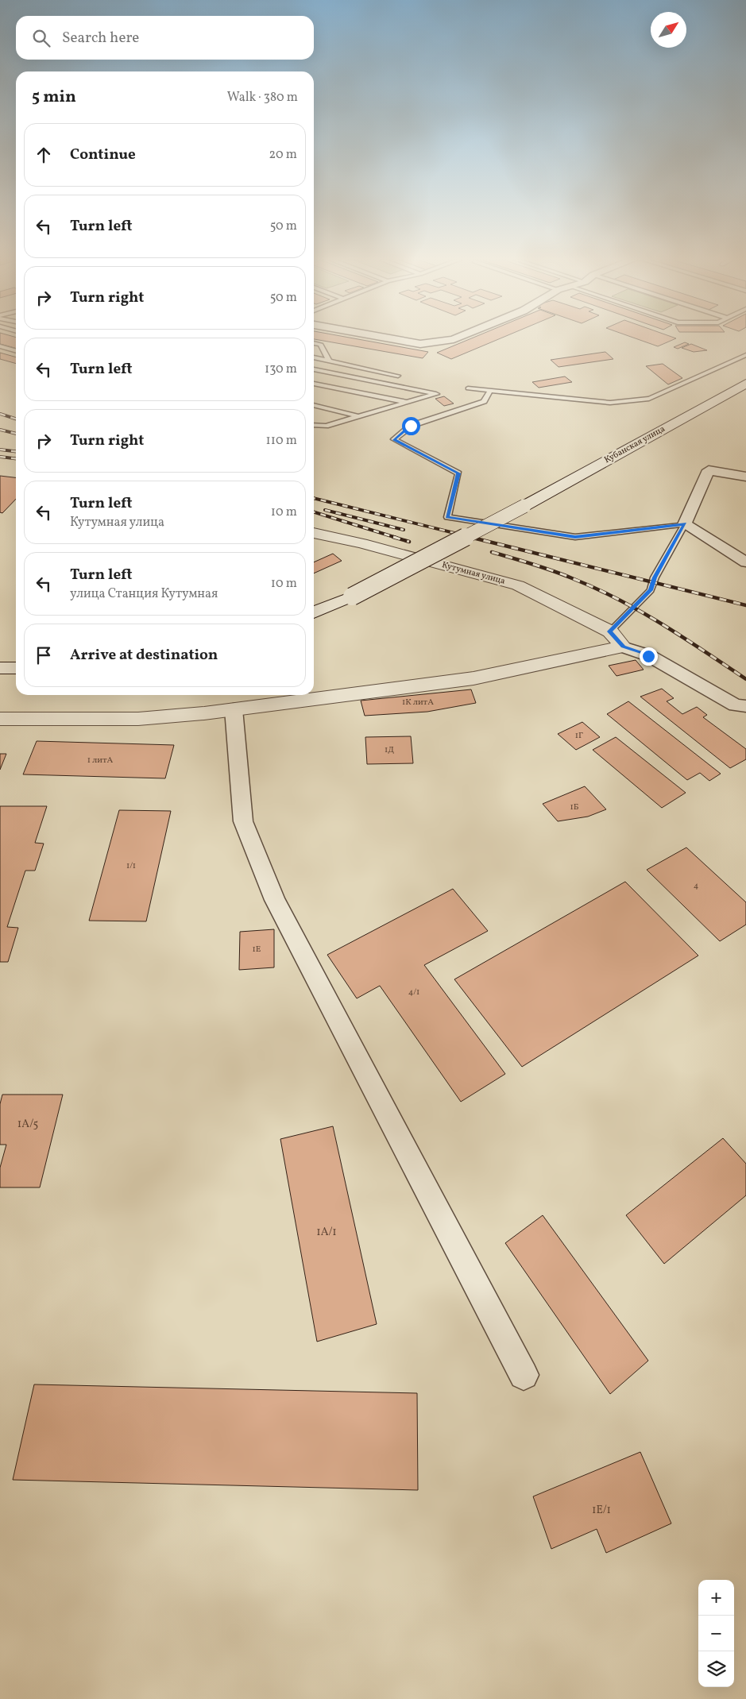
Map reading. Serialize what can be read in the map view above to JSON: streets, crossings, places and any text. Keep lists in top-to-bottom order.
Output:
{
  "streets": {
    "street": ["Кубанская улица", "Кутумная улица"]
  },
  "house_numbers": [
    "1К литА",
    "1Г",
    "1Д",
    "1 литА",
    "1Б",
    "1/1",
    "4",
    "1Е",
    "4/1",
    "1А/5",
    "1А/1",
    "1Е/1"
  ],
  "north": "top right",
  "page": {
    "search": "Search here",
    "heading": ["5 min", "Walk · 380 m"],
    "list": [
      ["Continue", "20 m"],
      ["Turn left", "50 m"],
      ["Turn right", "50 m"],
      ["Turn left", "130 m"],
      ["Turn right", "110 m"],
      ["Turn left", "Кутумная улица", "10 m"],
      ["Turn left", "улица Станция Кутумная", "10 m"],
      "Arrive at destination"
    ],
    "map_buttons": ["+", "−"]
  }
}
